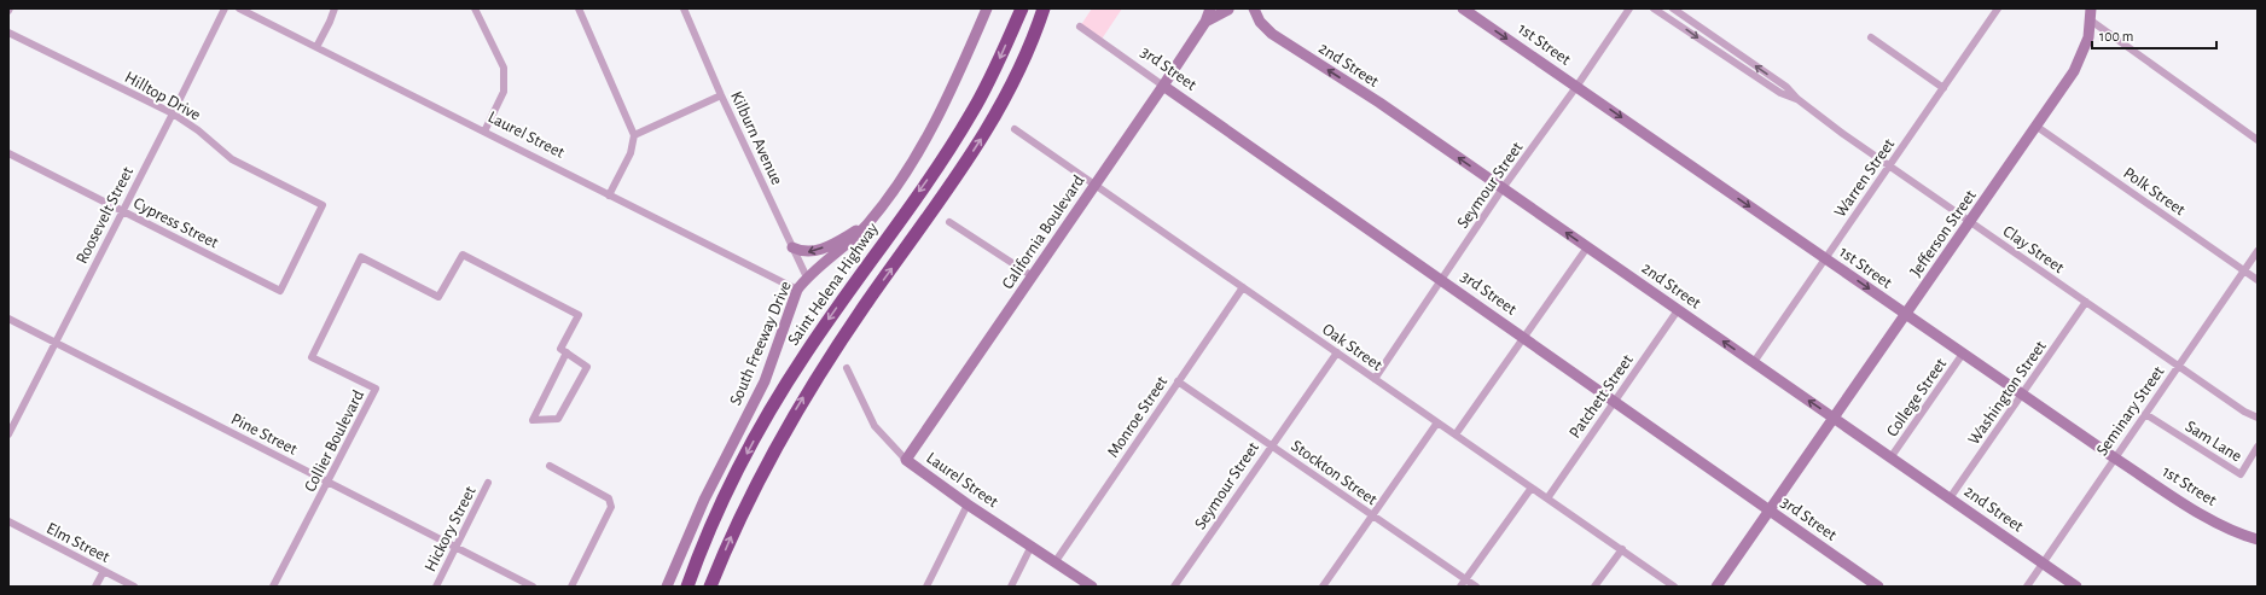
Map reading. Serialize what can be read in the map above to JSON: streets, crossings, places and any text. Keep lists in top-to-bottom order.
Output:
{
  "streets": {
    "highway": ["Saint Helena Highway"],
    "street": [
      "1st Street",
      "2nd Street",
      "3rd Street",
      "Hilltop Drive",
      "Laurel Street",
      "Kilburn Avenue",
      "Warren Street",
      "Seymour Street",
      "Polk Street",
      "Roosevelt Street",
      "Cypress Street",
      "California Boulevard",
      "Jefferson Street",
      "Clay Street",
      "South Freeway Drive",
      "Oak Street",
      "Washington Street",
      "Patchett Street",
      "College Street",
      "Seminary Street",
      "Monroe Street",
      "Pine Street",
      "Collier Boulevard",
      "Sam Lane",
      "Stockton Street",
      "Hickory Street",
      "Elm Street"
    ]
  },
  "crossings": [
    ["1st Street", "Warren Street"],
    ["1st Street", "Seymour Street"],
    ["1st Street", "Jefferson Street"],
    ["1st Street", "Washington Street"],
    ["1st Street", "College Street"],
    ["1st Street", "Seminary Street"],
    ["2nd Street", "Warren Street"],
    ["2nd Street", "Seymour Street"],
    ["2nd Street", "Jefferson Street"],
    ["2nd Street", "Washington Street"],
    ["2nd Street", "Patchett Street"],
    ["2nd Street", "College Street"],
    ["2nd Street", "Seminary Street"],
    ["3rd Street", "Seymour Street"],
    ["3rd Street", "California Boulevard"],
    ["3rd Street", "Jefferson Street"],
    ["3rd Street", "Patchett Street"],
    ["Hilltop Drive", "Roosevelt Street"],
    ["Hilltop Drive", "Cypress Street"],
    ["Laurel Street", "California Boulevard"],
    ["Laurel Street", "South Freeway Drive"],
    ["Laurel Street", "Monroe Street"],
    ["Kilburn Avenue", "South Freeway Drive"],
    ["Warren Street", "Clay Street"],
    ["Seymour Street", "Oak Street"],
    ["Seymour Street", "Stockton Street"],
    ["Polk Street", "Jefferson Street"],
    ["Polk Street", "Seminary Street"],
    ["Roosevelt Street", "Cypress Street"],
    ["Roosevelt Street", "Pine Street"],
    ["California Boulevard", "Oak Street"],
    ["Jefferson Street", "Clay Street"],
    ["Clay Street", "Washington Street"],
    ["Clay Street", "Seminary Street"],
    ["Oak Street", "Patchett Street"],
    ["Oak Street", "Monroe Street"],
    ["Seminary Street", "Sam Lane"],
    ["Monroe Street", "Stockton Street"],
    ["Pine Street", "Collier Boulevard"],
    ["Pine Street", "Hickory Street"]
  ],
  "one_way": ["1st Street", "2nd Street"],
  "scale_bar": "100 m"
}
